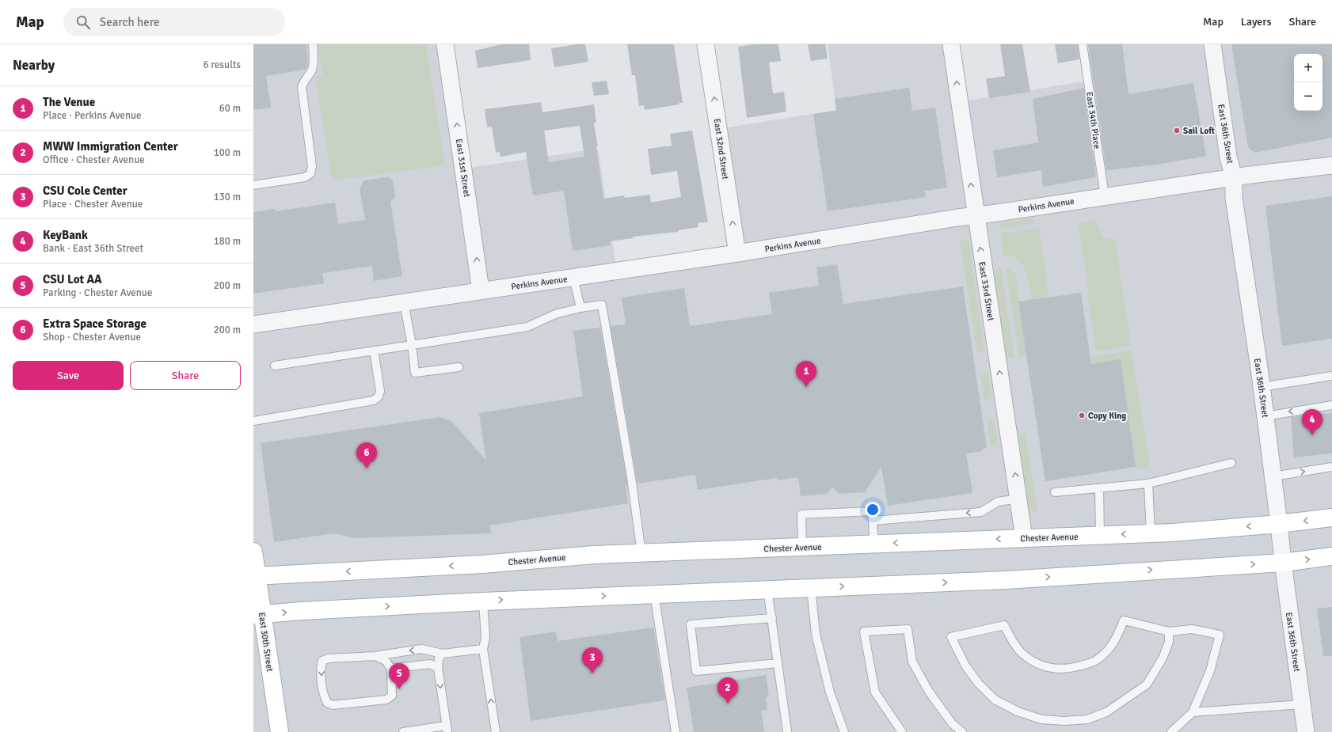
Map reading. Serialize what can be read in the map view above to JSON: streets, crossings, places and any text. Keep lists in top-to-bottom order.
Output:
{
  "streets": {
    "main road": ["Chester Avenue", "East 30th Street"],
    "street": [
      "East 36th Street",
      "East 32nd Street",
      "East 31st Street",
      "Perkins Avenue",
      "East 33rd Street"
    ],
    "lane": ["East 34th Place"]
  },
  "crossings": [
    ["East 34th Place", "Perkins Avenue"],
    ["East 36th Street", "Perkins Avenue"],
    ["East 36th Street", "Chester Avenue"],
    ["East 32nd Street", "Perkins Avenue"],
    ["East 31st Street", "Perkins Avenue"],
    ["Perkins Avenue", "East 33rd Street"],
    ["East 33rd Street", "Chester Avenue"],
    ["Chester Avenue", "East 30th Street"]
  ],
  "one_way": ["East 32nd Street", "East 31st Street", "East 33rd Street"],
  "places": ["Sail Loft", "Copy King"],
  "page": {
    "header": "Map",
    "search": "Search here",
    "nav": ["Map", "Layers", "Share"],
    "heading": ["Nearby", "6 results"],
    "map_buttons": ["+", "−"],
    "list": [
      {
        "mark": "1",
        "name": "The Venue",
        "note": "Place · Perkins Avenue",
        "value": "60 m"
      },
      {
        "mark": "2",
        "name": "MWW Immigration Center",
        "note": "Office · Chester Avenue",
        "value": "100 m"
      },
      {
        "mark": "3",
        "name": "CSU Cole Center",
        "note": "Place · Chester Avenue",
        "value": "130 m"
      },
      {
        "mark": "4",
        "name": "KeyBank",
        "note": "Bank · East 36th Street",
        "value": "180 m"
      },
      {
        "mark": "5",
        "name": "CSU Lot AA",
        "note": "Parking · Chester Avenue",
        "value": "200 m"
      },
      {
        "mark": "6",
        "name": "Extra Space Storage",
        "note": "Shop · Chester Avenue",
        "value": "200 m"
      }
    ],
    "buttons": ["Save", "Share"],
    "pins": [
      "1",
      "4",
      "6",
      "3",
      "5",
      "2"
    ]
  }
}
